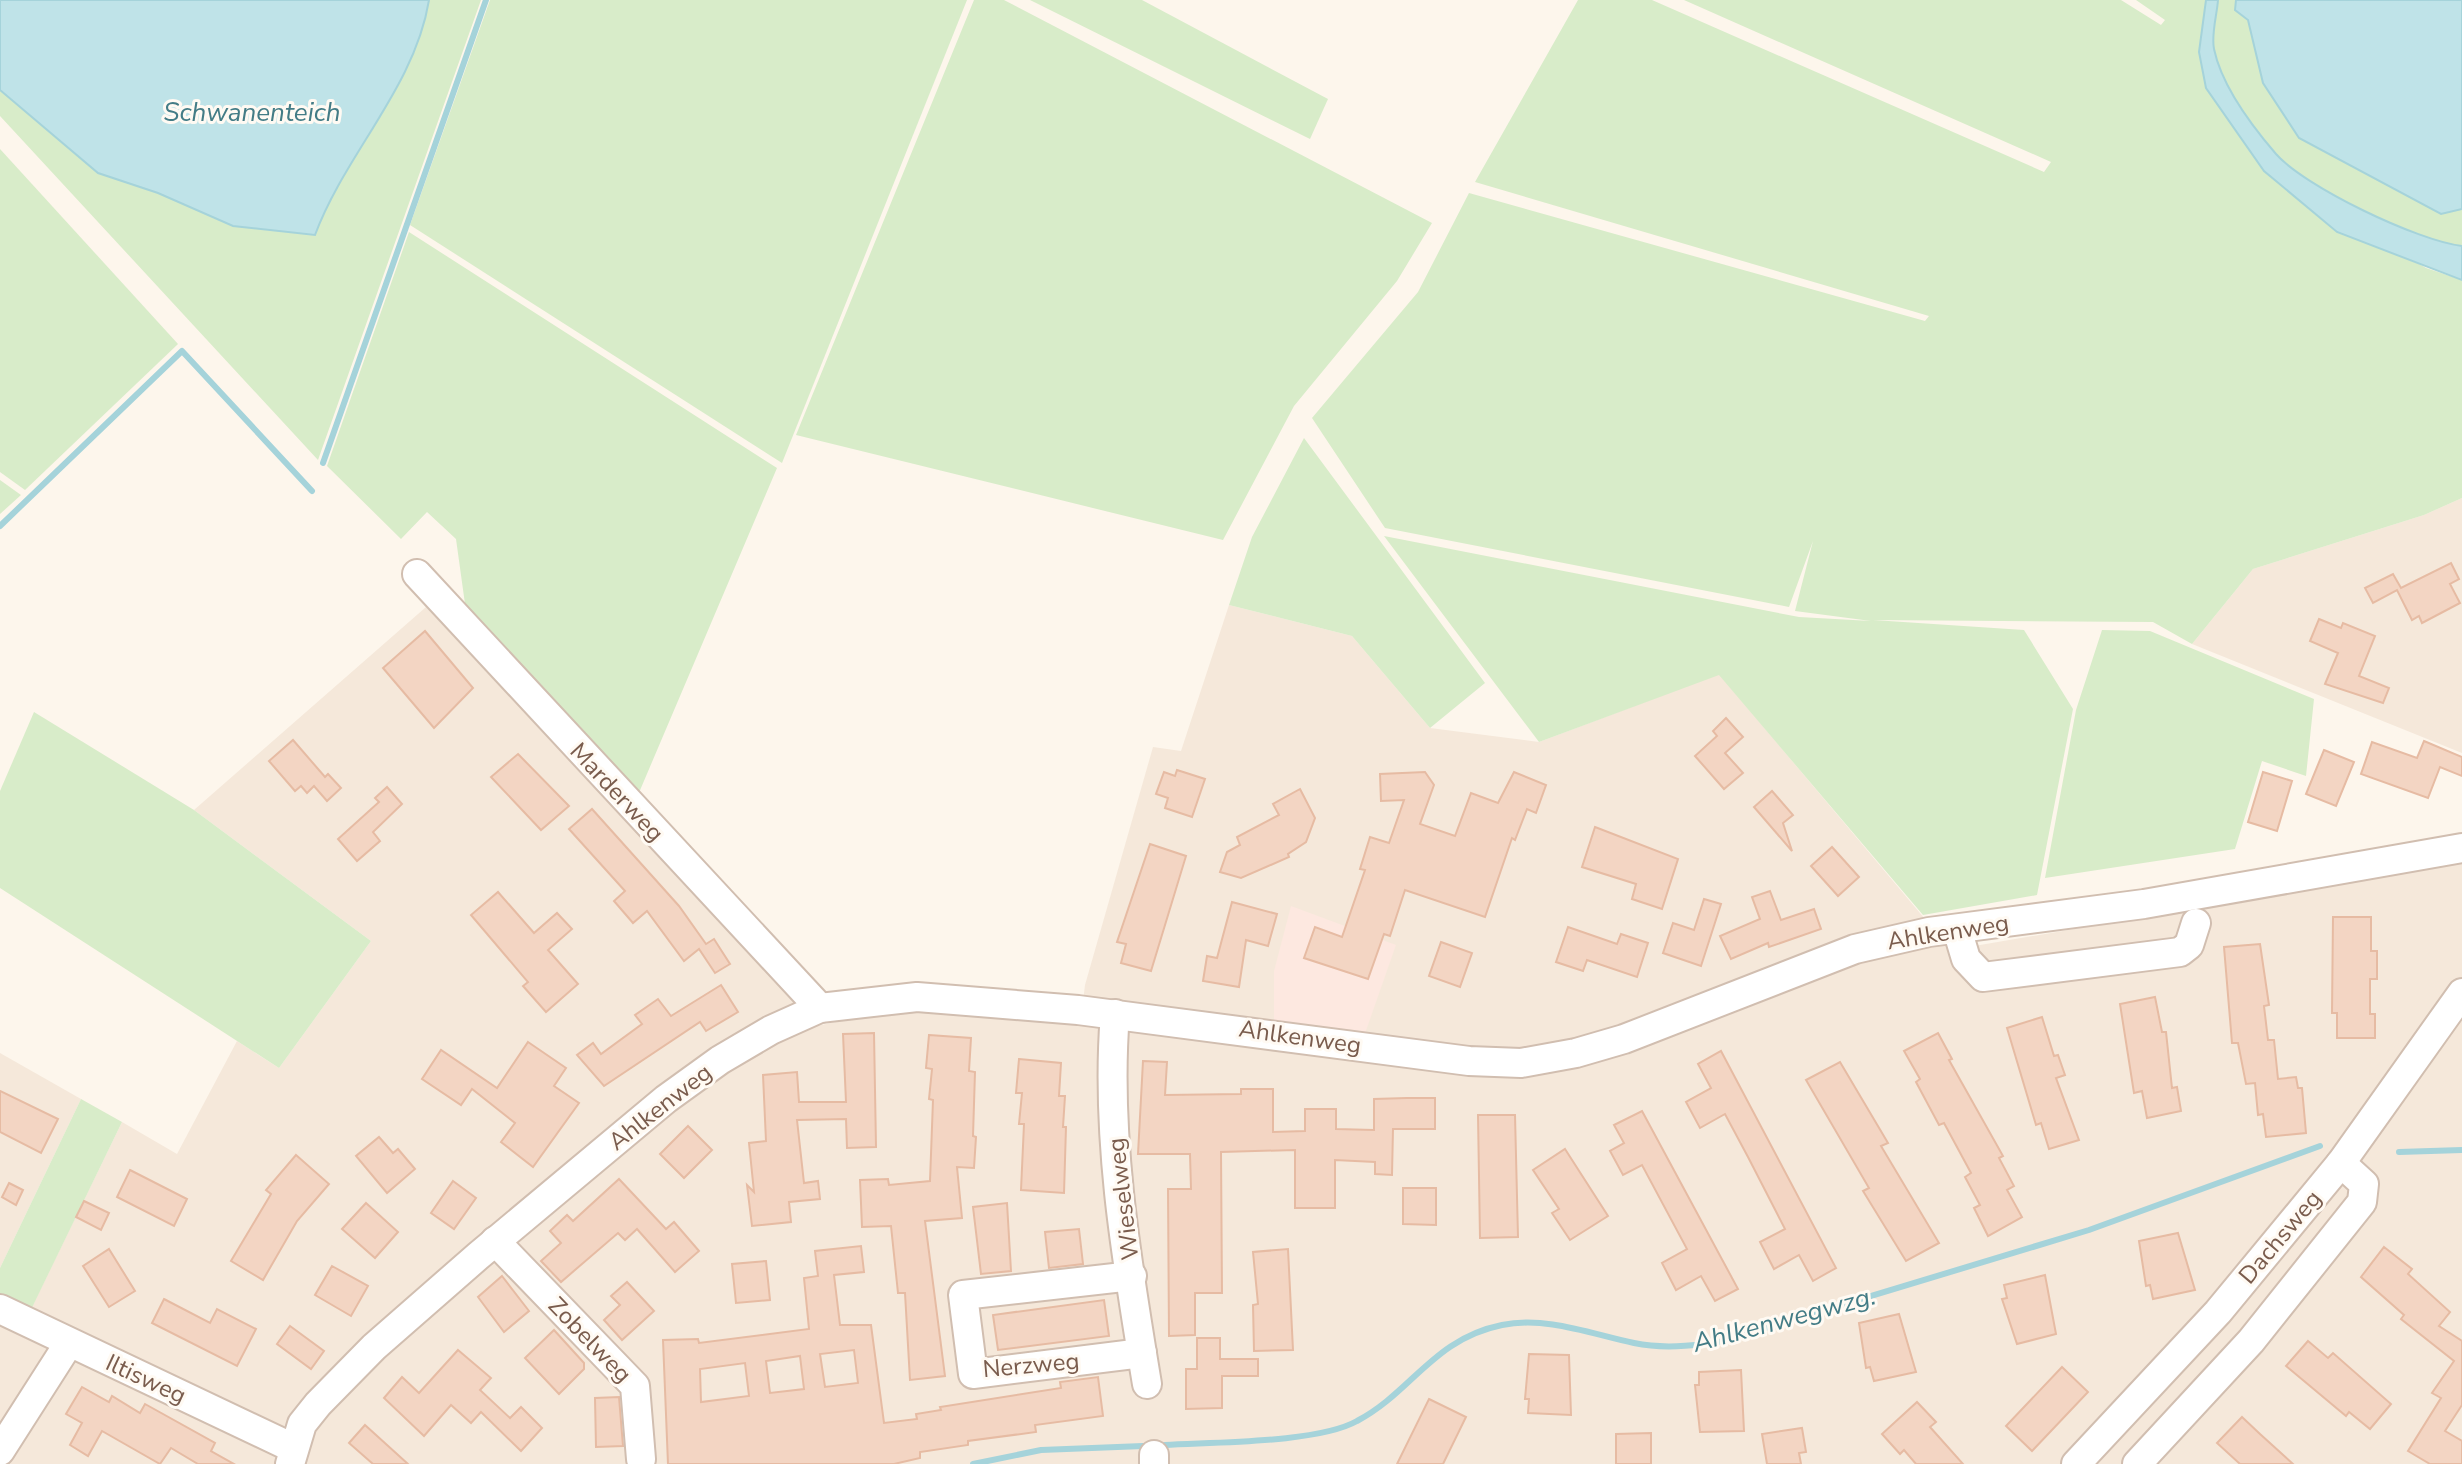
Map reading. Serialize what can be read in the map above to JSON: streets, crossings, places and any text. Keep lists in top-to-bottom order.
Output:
{
  "streets": {
    "street": [
      "Marderweg",
      "Ahlkenweg",
      "Wieselweg",
      "Dachsweg",
      "Zobelweg",
      "Nerzweg",
      "Iltisweg"
    ]
  },
  "crossings": [
    ["Marderweg", "Ahlkenweg"],
    ["Ahlkenweg", "Wieselweg"],
    ["Ahlkenweg", "Zobelweg"],
    ["Ahlkenweg", "Iltisweg"],
    ["Wieselweg", "Nerzweg"]
  ],
  "water": ["Schwanenteich", "Ahlkenwegwzg."]
}
